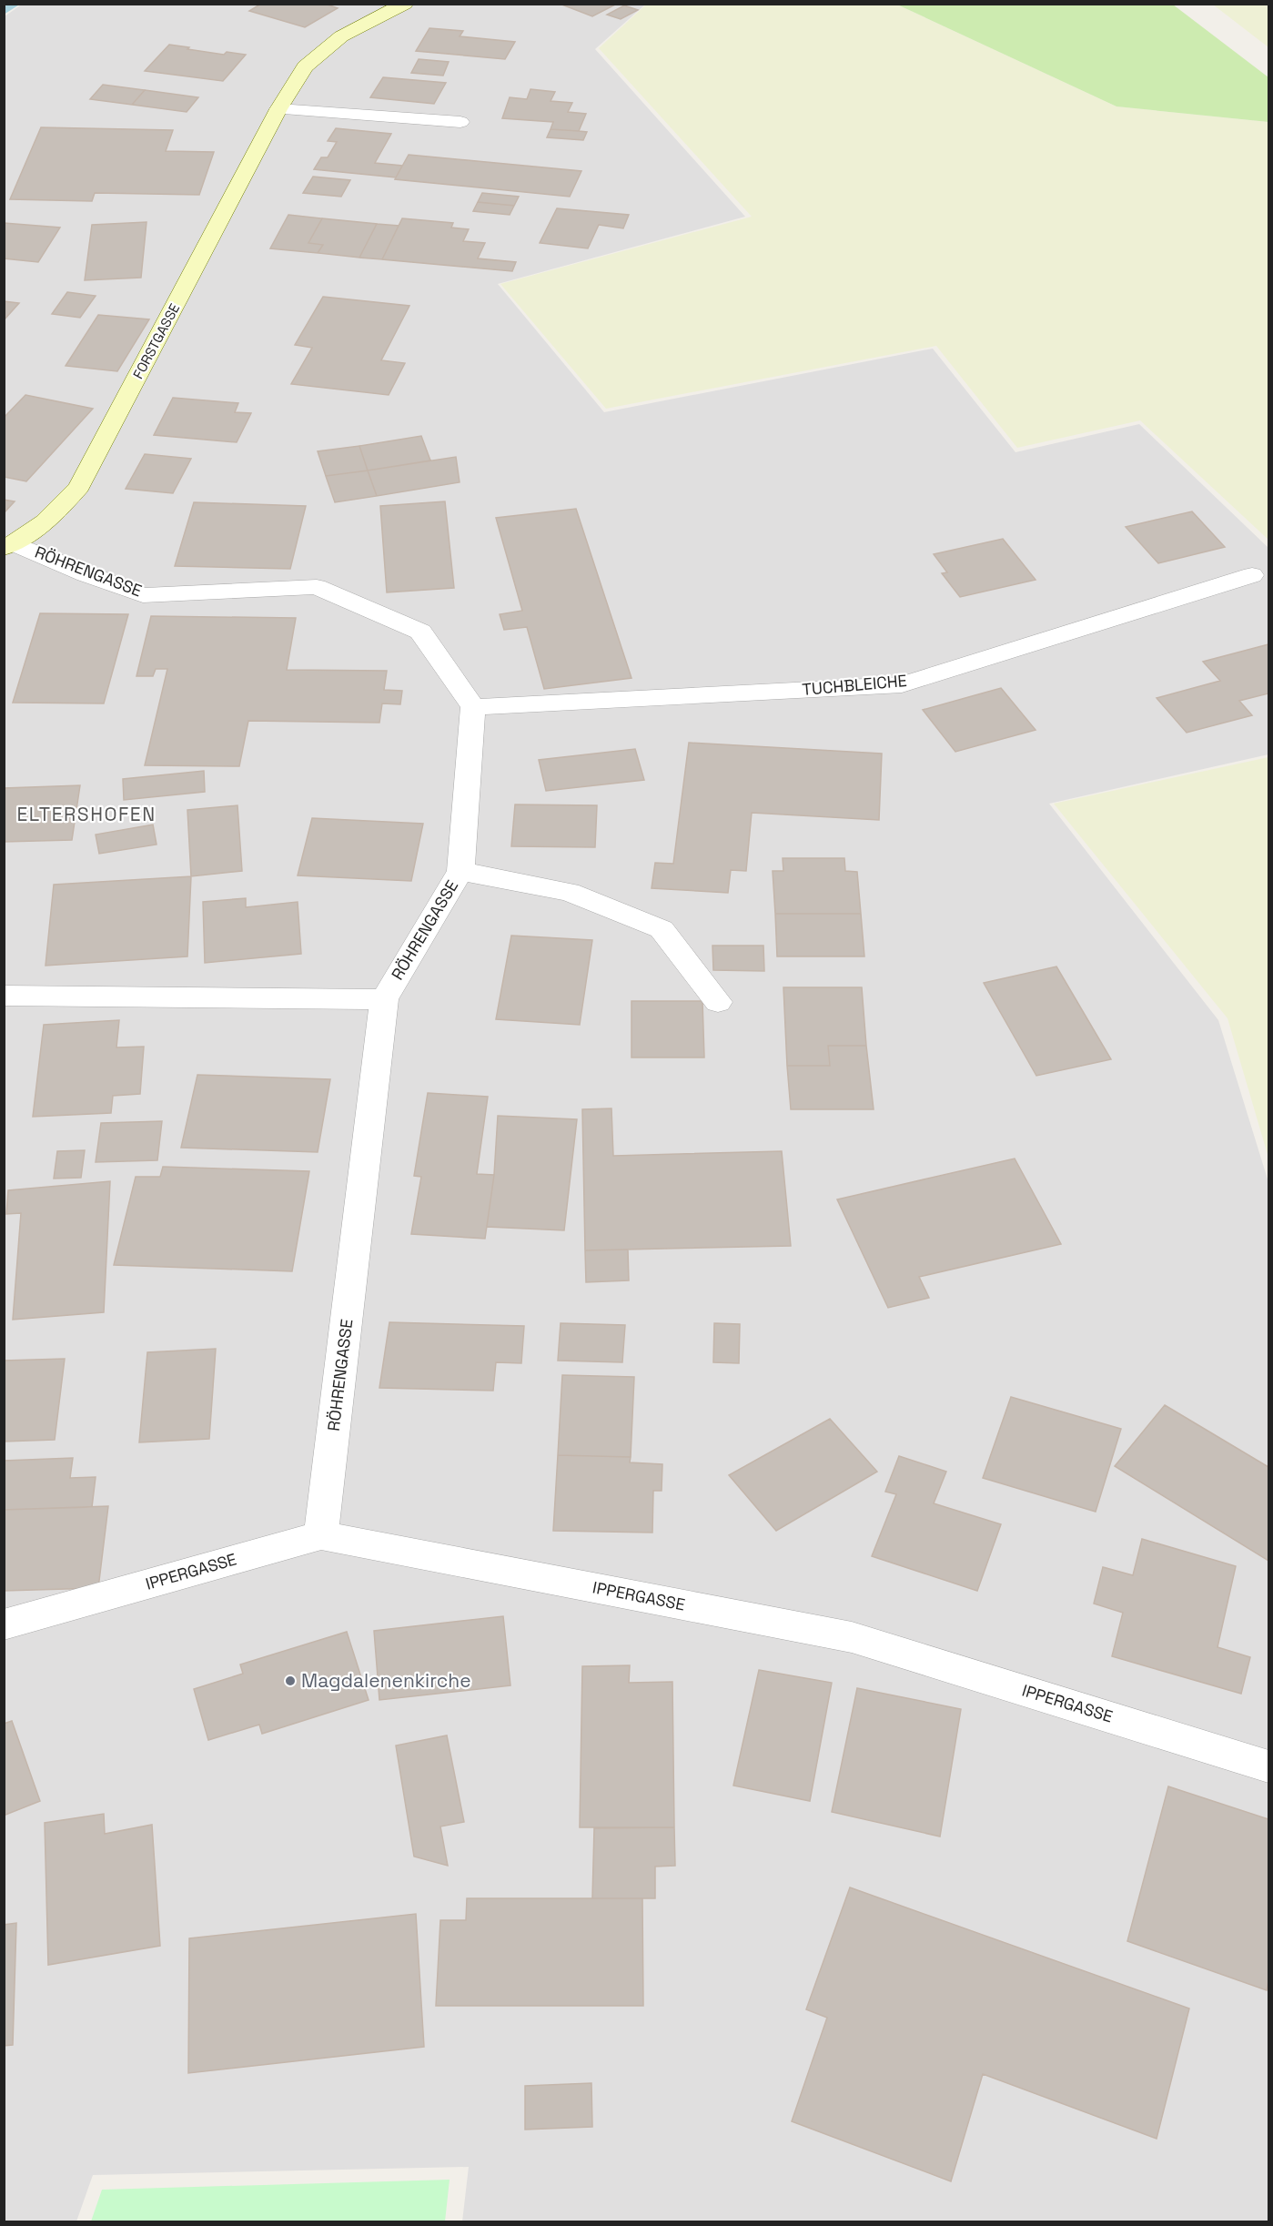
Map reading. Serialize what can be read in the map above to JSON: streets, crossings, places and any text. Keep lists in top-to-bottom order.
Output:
{
  "streets": {
    "street": [
      "FORSTGASSE",
      "RÖHRENGASSE",
      "TUCHBLEICHE",
      "IPPERGASSE"
    ]
  },
  "crossings": [
    ["FORSTGASSE", "RÖHRENGASSE"],
    ["RÖHRENGASSE", "TUCHBLEICHE"],
    ["RÖHRENGASSE", "IPPERGASSE"]
  ],
  "districts": ["ELTERSHOFEN"],
  "places": ["Magdalenenkirche"]
}
